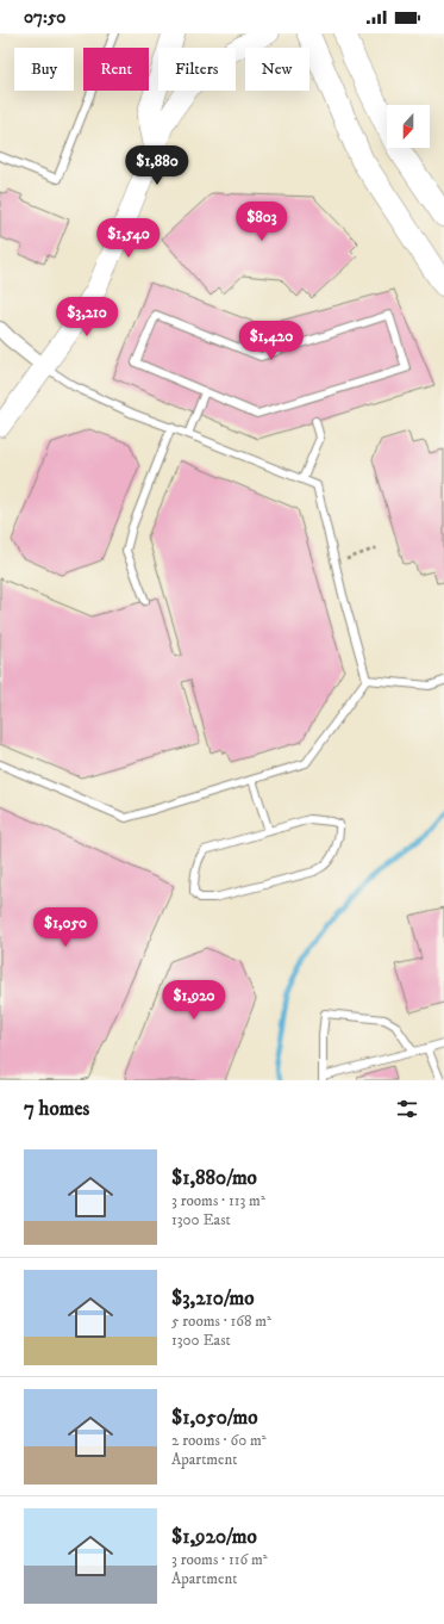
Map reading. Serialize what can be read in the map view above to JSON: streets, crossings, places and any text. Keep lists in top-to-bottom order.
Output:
{
  "north": "bottom",
  "page": {
    "status": "07:50",
    "chip": [
      "Buy",
      "Rent",
      "Filters",
      "New"
    ],
    "price": [
      "$1,880",
      "$803",
      "$1,540",
      "$3,210",
      "$1,420",
      "$1,050",
      "$1,920"
    ],
    "heading": "7 homes",
    "list": [
      {
        "name": "$1,880/mo",
        "note": "3 rooms · 113 m² · 1300 East"
      },
      {
        "name": "$3,210/mo",
        "note": "5 rooms · 168 m² · 1300 East"
      },
      {
        "name": "$1,050/mo",
        "note": "2 rooms · 60 m² · Apartment"
      },
      {
        "name": "$1,920/mo",
        "note": "3 rooms · 116 m² · Apartment"
      }
    ]
  }
}
